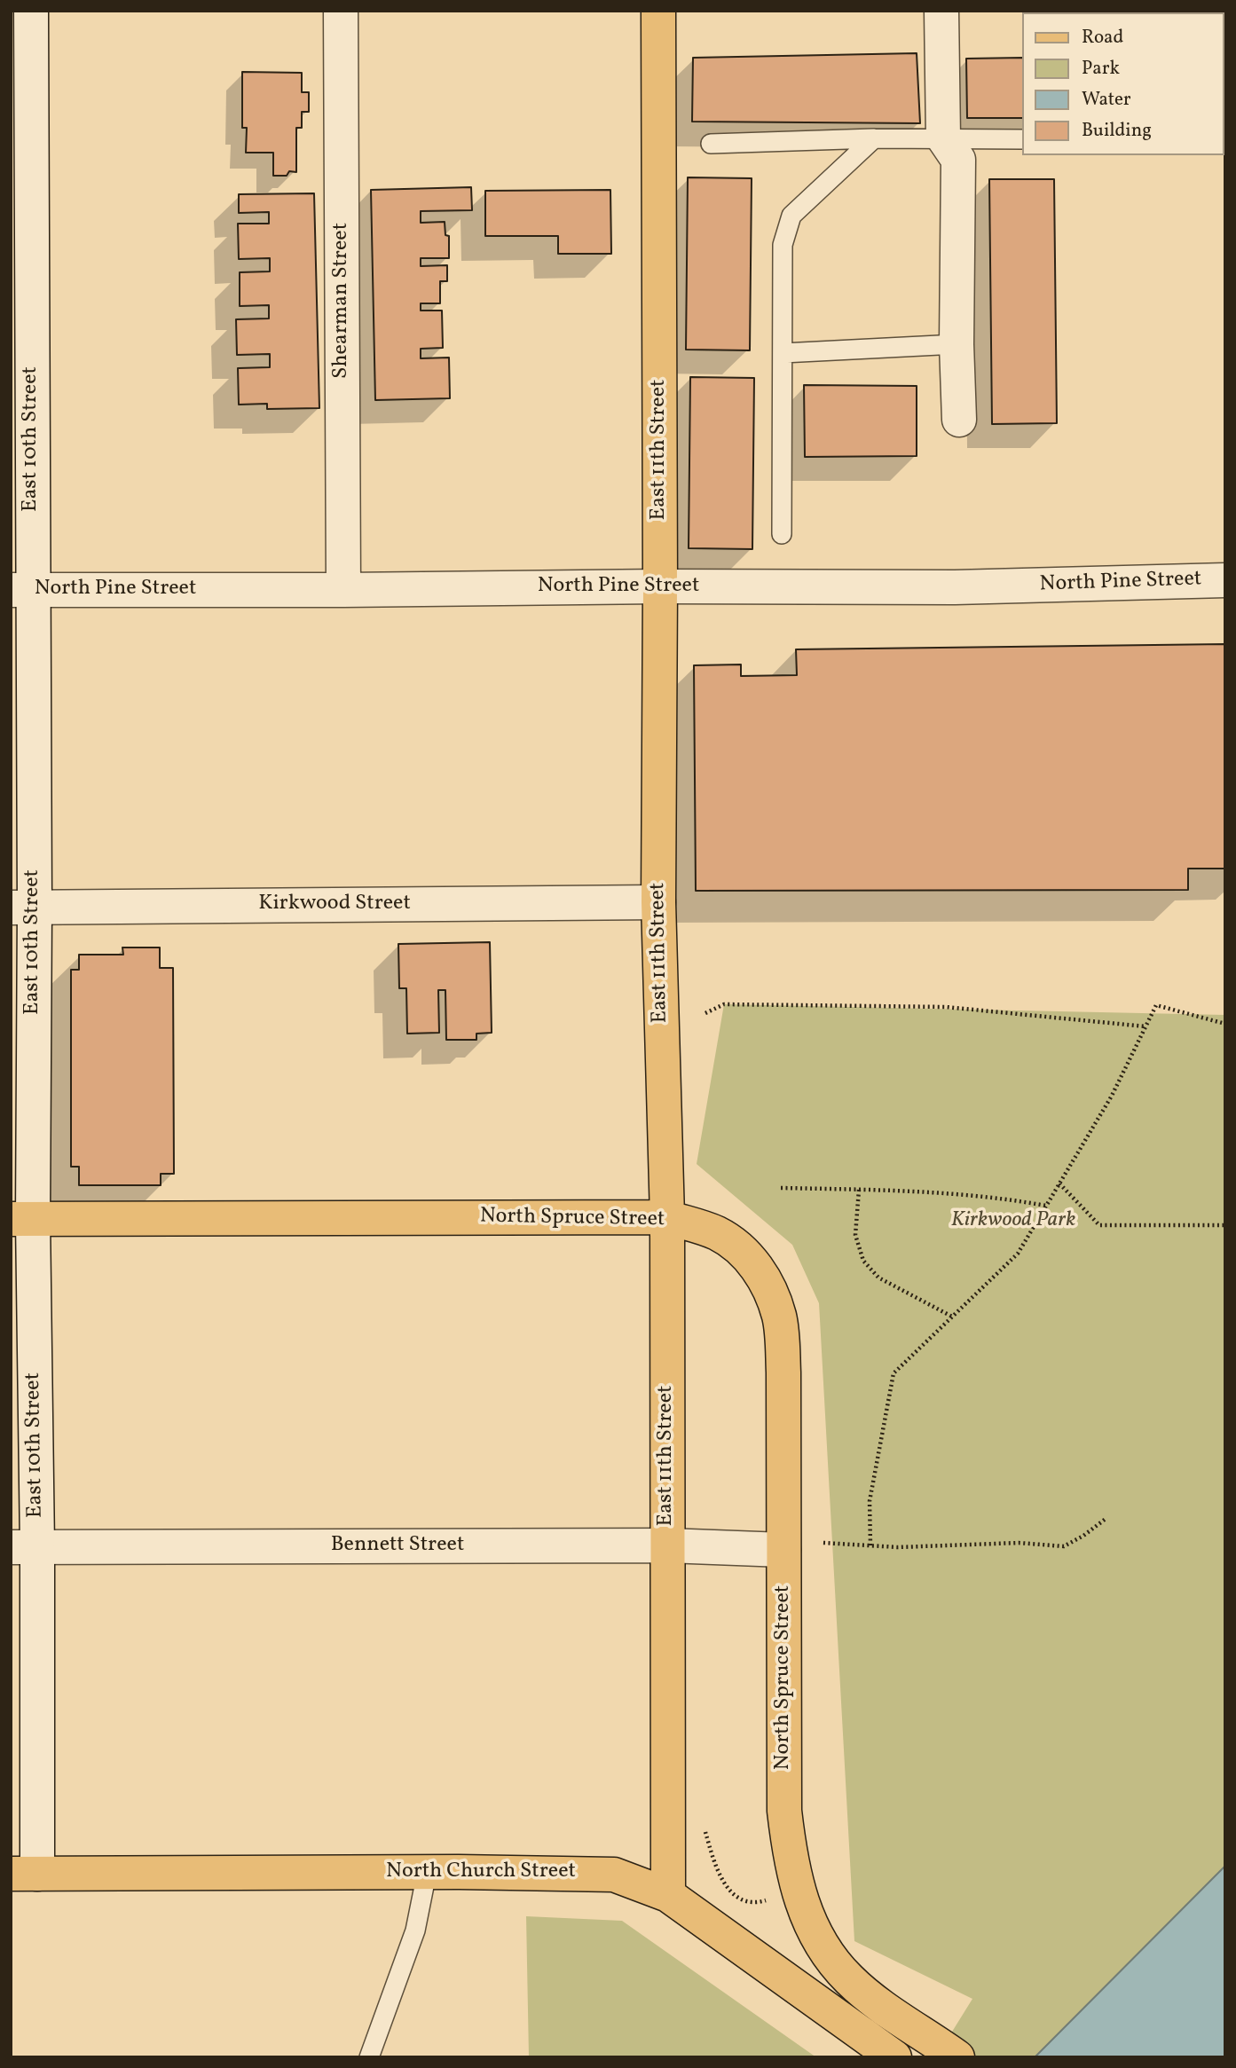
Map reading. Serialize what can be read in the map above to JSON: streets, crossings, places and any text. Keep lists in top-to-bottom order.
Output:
{
  "streets": {
    "main road": ["East 11th Street", "North Spruce Street", "North Church Street"],
    "street": [
      "Shearman Street",
      "East 10th Street",
      "North Pine Street",
      "Kirkwood Street",
      "Bennett Street"
    ]
  },
  "crossings": [
    ["Shearman Street", "North Pine Street"],
    ["East 10th Street", "North Pine Street"],
    ["East 10th Street", "Kirkwood Street"],
    ["East 10th Street", "North Spruce Street"],
    ["East 10th Street", "Bennett Street"],
    ["East 10th Street", "North Church Street"],
    ["East 11th Street", "North Pine Street"],
    ["East 11th Street", "Kirkwood Street"],
    ["East 11th Street", "North Spruce Street"],
    ["East 11th Street", "Bennett Street"],
    ["East 11th Street", "North Church Street"],
    ["North Spruce Street", "Bennett Street"]
  ],
  "parks": ["Kirkwood Park"],
  "legend": [
    "Road",
    "Park",
    "Water",
    "Building"
  ]
}
